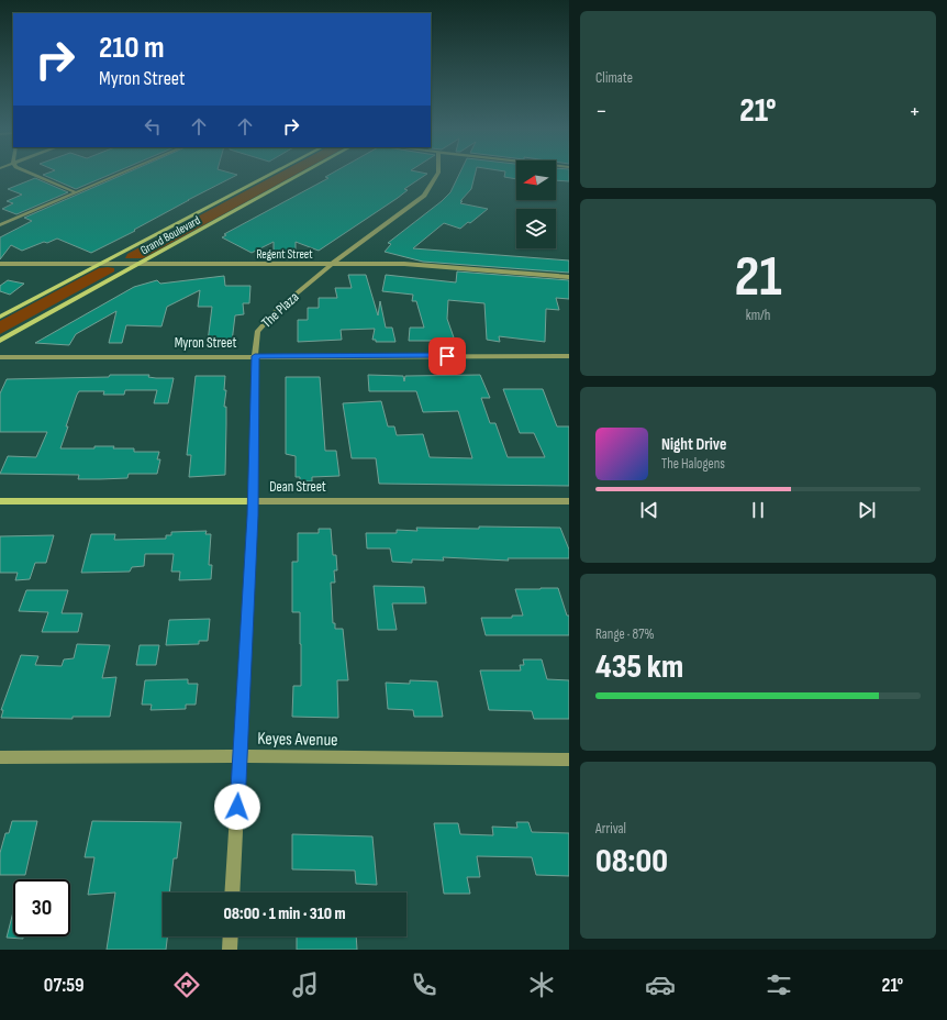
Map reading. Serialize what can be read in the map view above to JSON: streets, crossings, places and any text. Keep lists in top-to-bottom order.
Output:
{
  "streets": {
    "street": [
      "Grand Boulevard",
      "Regent Street",
      "The Plaza",
      "Myron Street",
      "Dean Street",
      "Keyes Avenue"
    ]
  },
  "crossings": [
    ["Grand Boulevard", "Regent Street"],
    ["Regent Street", "The Plaza"],
    ["The Plaza", "Myron Street"],
    ["The Plaza", "Dean Street"],
    ["The Plaza", "Keyes Avenue"]
  ],
  "north": "left",
  "page": {
    "tile": [
      "Climate",
      ["21", "km/h"],
      ["Range · 87%", "435 km"],
      ["Arrival", "08:00"]
    ],
    "turn": ["210 m", "Myron Street"],
    "heat": ["−", "21°", "+"],
    "song": ["Night Drive", "The Halogens"],
    "limit": "30",
    "trip": "08:00 · 1 min · 310 m",
    "tabs": ["07:59", "21°"]
  }
}
